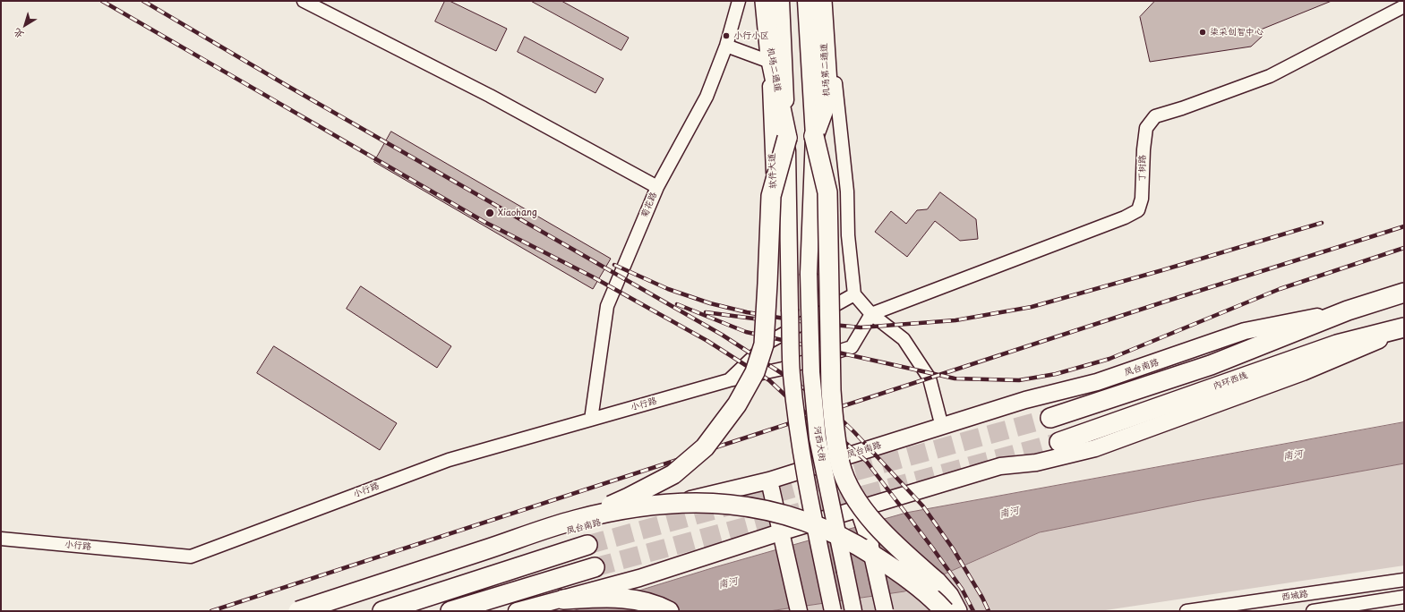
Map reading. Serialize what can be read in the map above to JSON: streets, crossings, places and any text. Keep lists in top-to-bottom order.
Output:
{
  "streets": {
    "highway": [
      "机场二通道",
      "机场第二通道",
      "凤台南路",
      "内环西线"
    ],
    "main road": ["软件大道", "河西大街"],
    "street": [
      "丁树路",
      "菊花路",
      "小行路",
      "西城路"
    ]
  },
  "crossings": [
    ["机场二通道", "软件大道"],
    ["机场第二通道", "河西大街"],
    ["丁树路", "小行路"],
    ["软件大道", "小行路"],
    ["软件大道", "河西大街"],
    ["菊花路", "小行路"]
  ],
  "water": ["南河"],
  "places": ["柒采创智中心", "小行小区", "Xiaohang"],
  "north": "bottom left"
}
